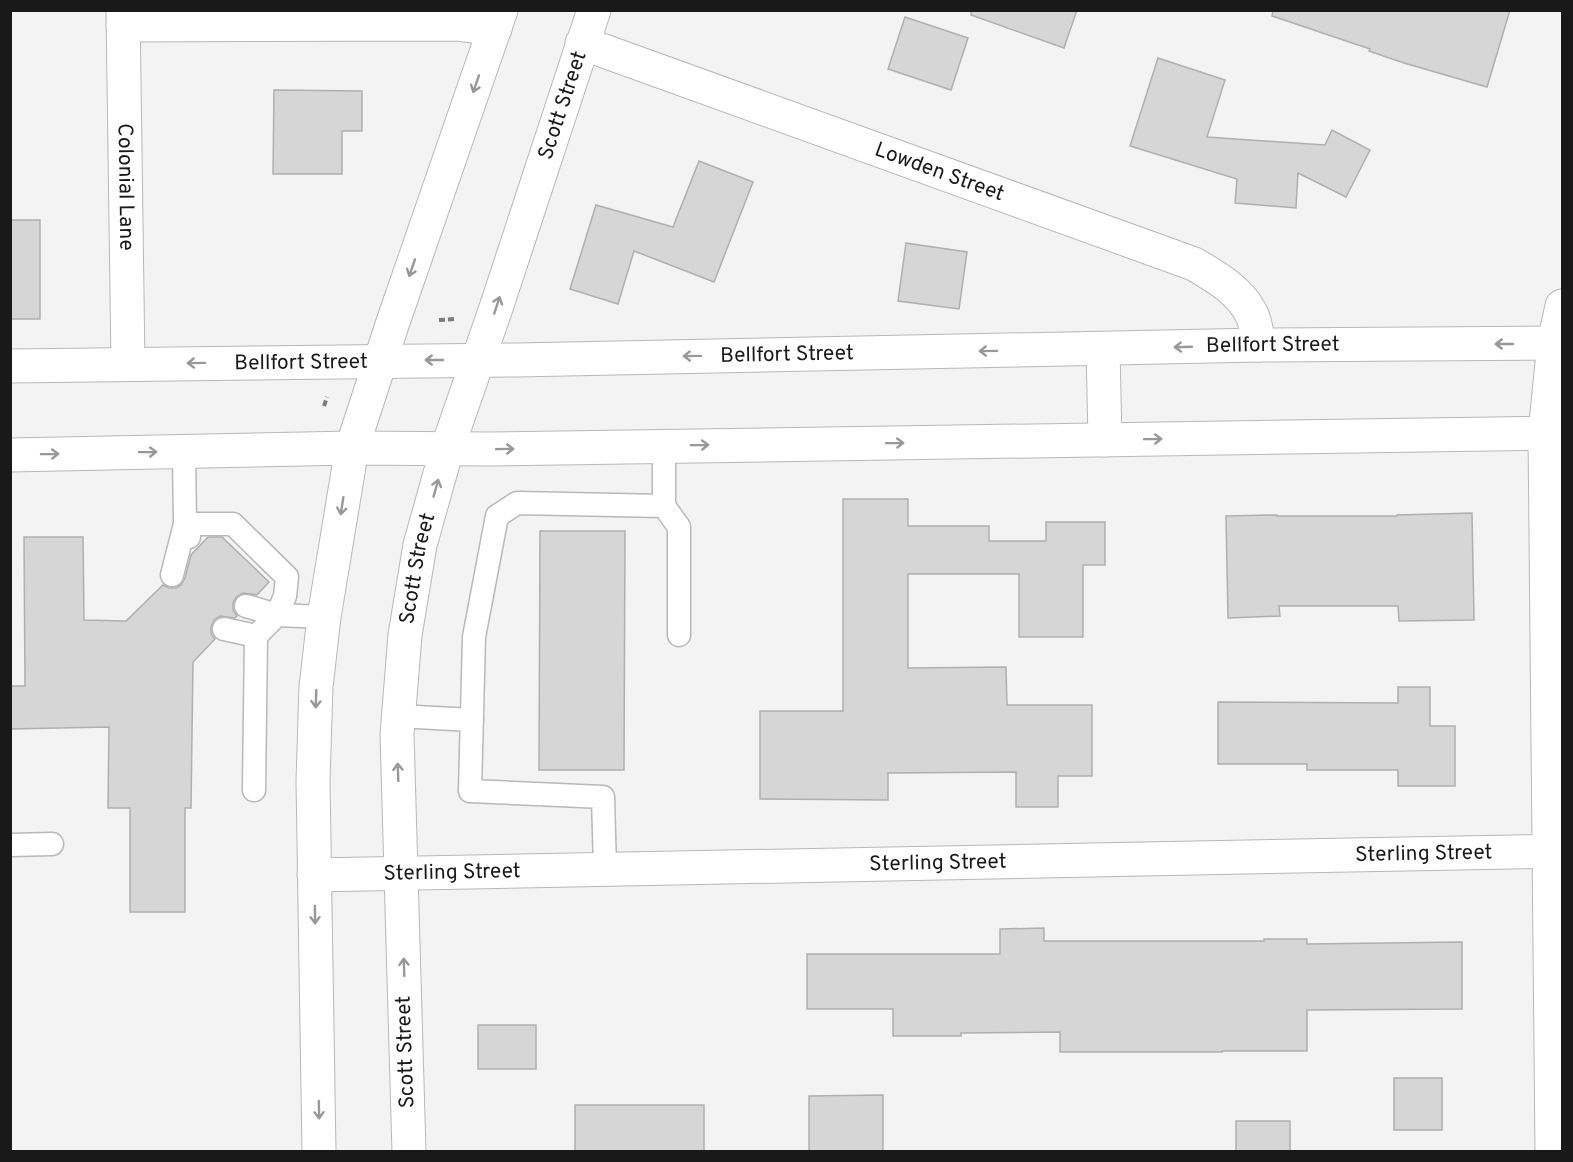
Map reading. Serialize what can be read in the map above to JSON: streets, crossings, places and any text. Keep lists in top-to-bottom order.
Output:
{
  "streets": {
    "main road": [
      "Scott Street",
      "Lowden Street",
      "Colonial Lane",
      "Bellfort Street",
      "Sterling Street"
    ]
  },
  "crossings": [
    ["Scott Street", "Lowden Street"],
    ["Scott Street", "Bellfort Street"],
    ["Scott Street", "Sterling Street"],
    ["Lowden Street", "Bellfort Street"],
    ["Colonial Lane", "Bellfort Street"]
  ]
}
